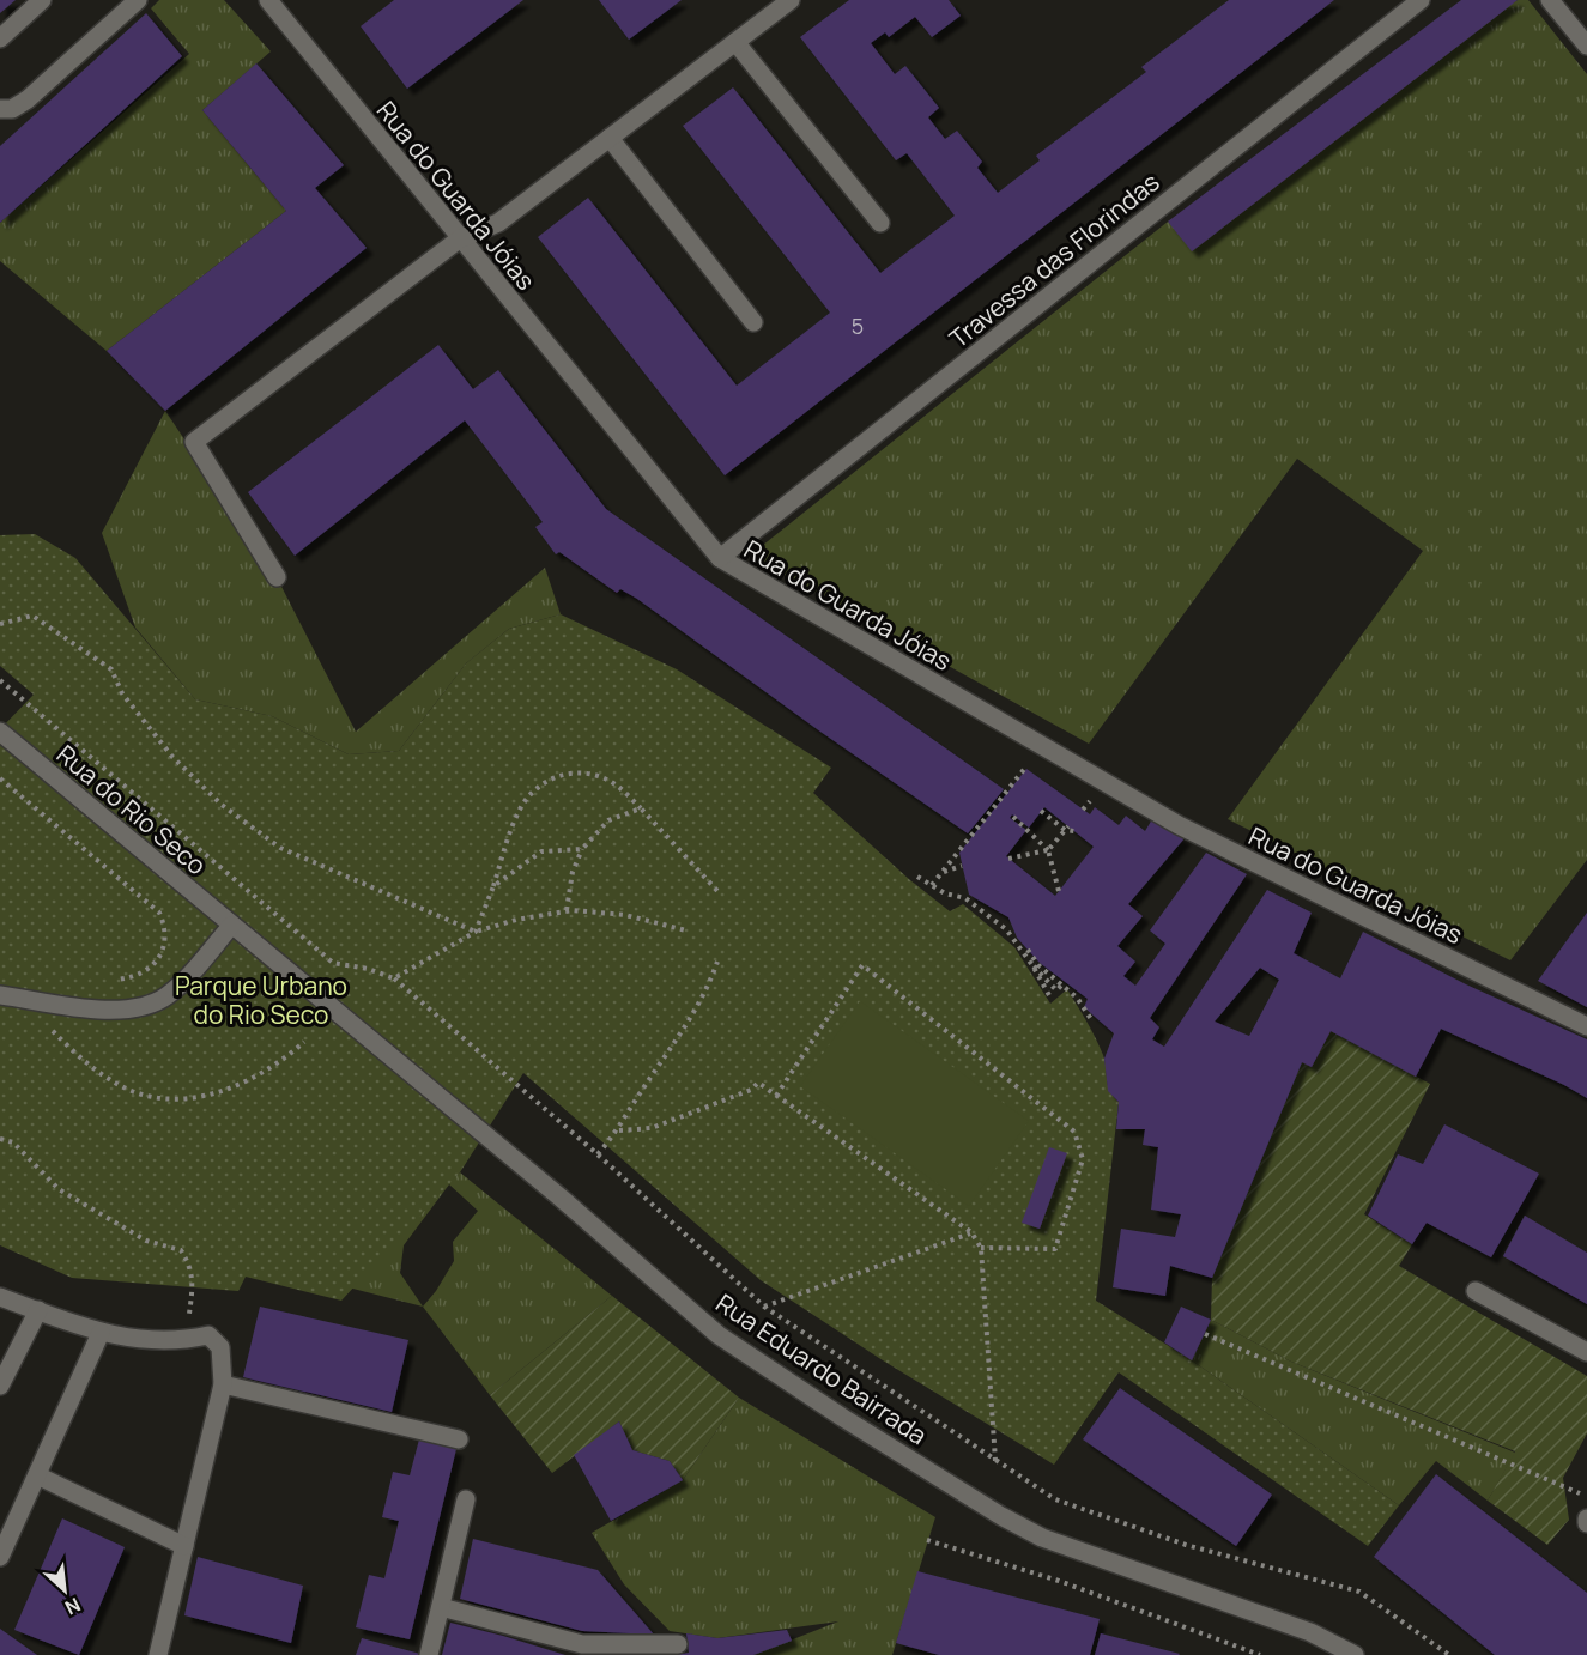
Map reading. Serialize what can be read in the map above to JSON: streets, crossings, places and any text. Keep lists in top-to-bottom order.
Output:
{
  "streets": {
    "street": [
      "Rua do Guarda Jóias",
      "Travessa das Florindas",
      "Rua do Rio Seco",
      "Rua Eduardo Bairrada"
    ]
  },
  "crossings": [
    ["Rua do Guarda Jóias", "Travessa das Florindas"],
    ["Rua do Rio Seco", "Rua Eduardo Bairrada"]
  ],
  "parks": ["Parque Urbano do Rio Seco"],
  "house_numbers": ["5"],
  "north": "bottom right"
}
